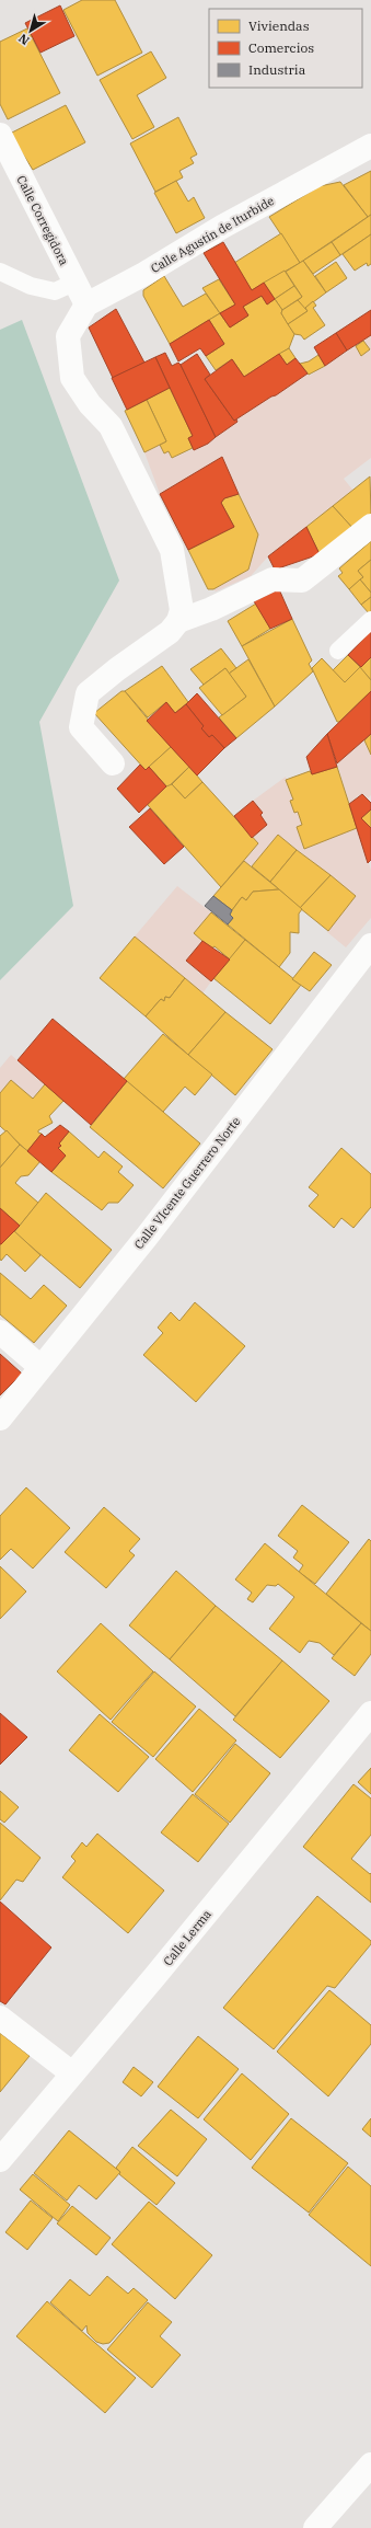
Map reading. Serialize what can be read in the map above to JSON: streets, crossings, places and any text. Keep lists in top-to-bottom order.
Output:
{
  "streets": {
    "street": [
      "Calle Corregidora",
      "Calle Agustín de Iturbide",
      "Calle VIcente Guerrero Norte",
      "Calle Lerma"
    ]
  },
  "crossings": [
    ["Calle Corregidora", "Calle Agustín de Iturbide"]
  ],
  "legend": ["Viviendas", "Comercios", "Industria"],
  "north": "bottom left"
}
